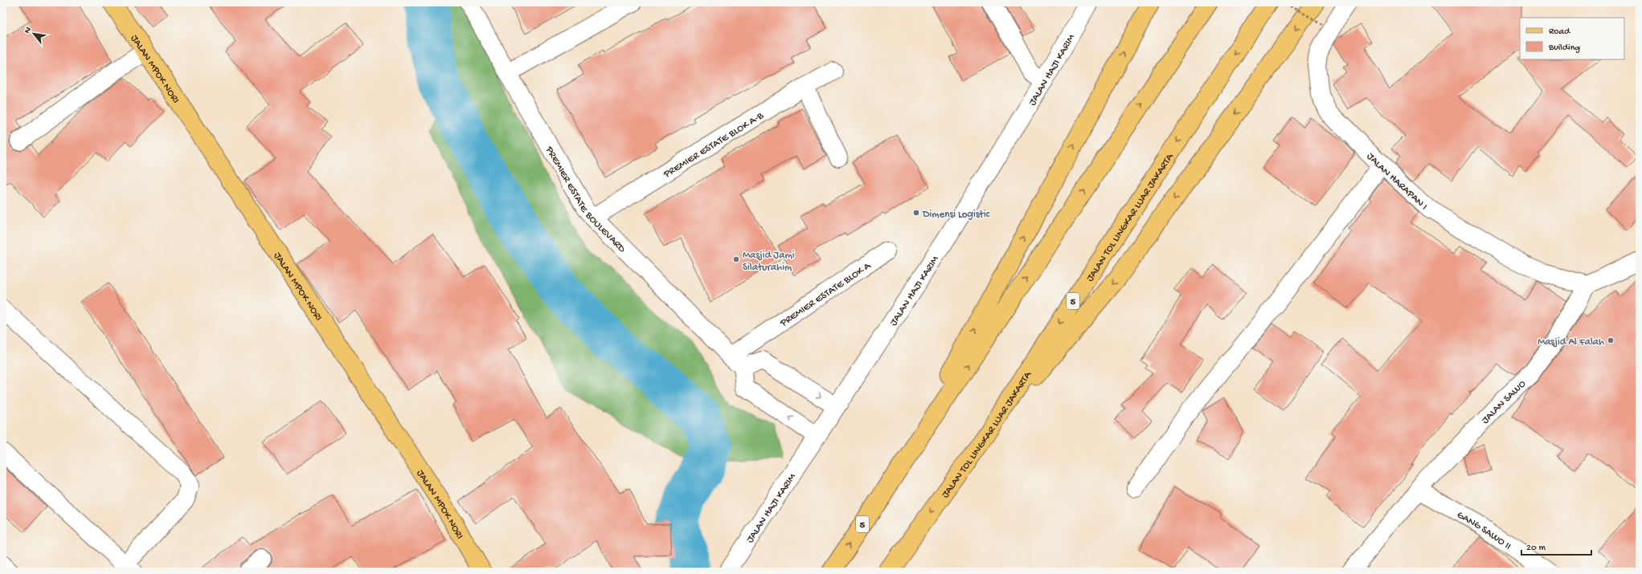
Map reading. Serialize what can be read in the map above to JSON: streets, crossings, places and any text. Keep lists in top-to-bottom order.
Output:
{
  "streets": {
    "main road": ["JALAN MPOK NORI", "JALAN TOL LINGKAR LUAR JAKARTA", "5"],
    "street": [
      "JALAN HAJI KARIM",
      "PREMIER ESTATE BLOK A-B",
      "JALAN HARAPAN I",
      "PREMIER ESTATE BOULEVARD",
      "PREMIER ESTATE BLOK A",
      "JALAN SAWO",
      "GANG SAWO II"
    ]
  },
  "crossings": [
    ["PREMIER ESTATE BLOK A-B", "PREMIER ESTATE BOULEVARD"],
    ["JALAN HARAPAN I", "JALAN SAWO"],
    ["PREMIER ESTATE BOULEVARD", "PREMIER ESTATE BLOK A"],
    ["JALAN SAWO", "GANG SAWO II"]
  ],
  "places": ["Dimensi Logistic", "Masjid Jami Silaturahim", "Masjid Al Falah"],
  "legend": ["Road", "Building"],
  "scale_bar": "20 m",
  "north": "top left"
}
